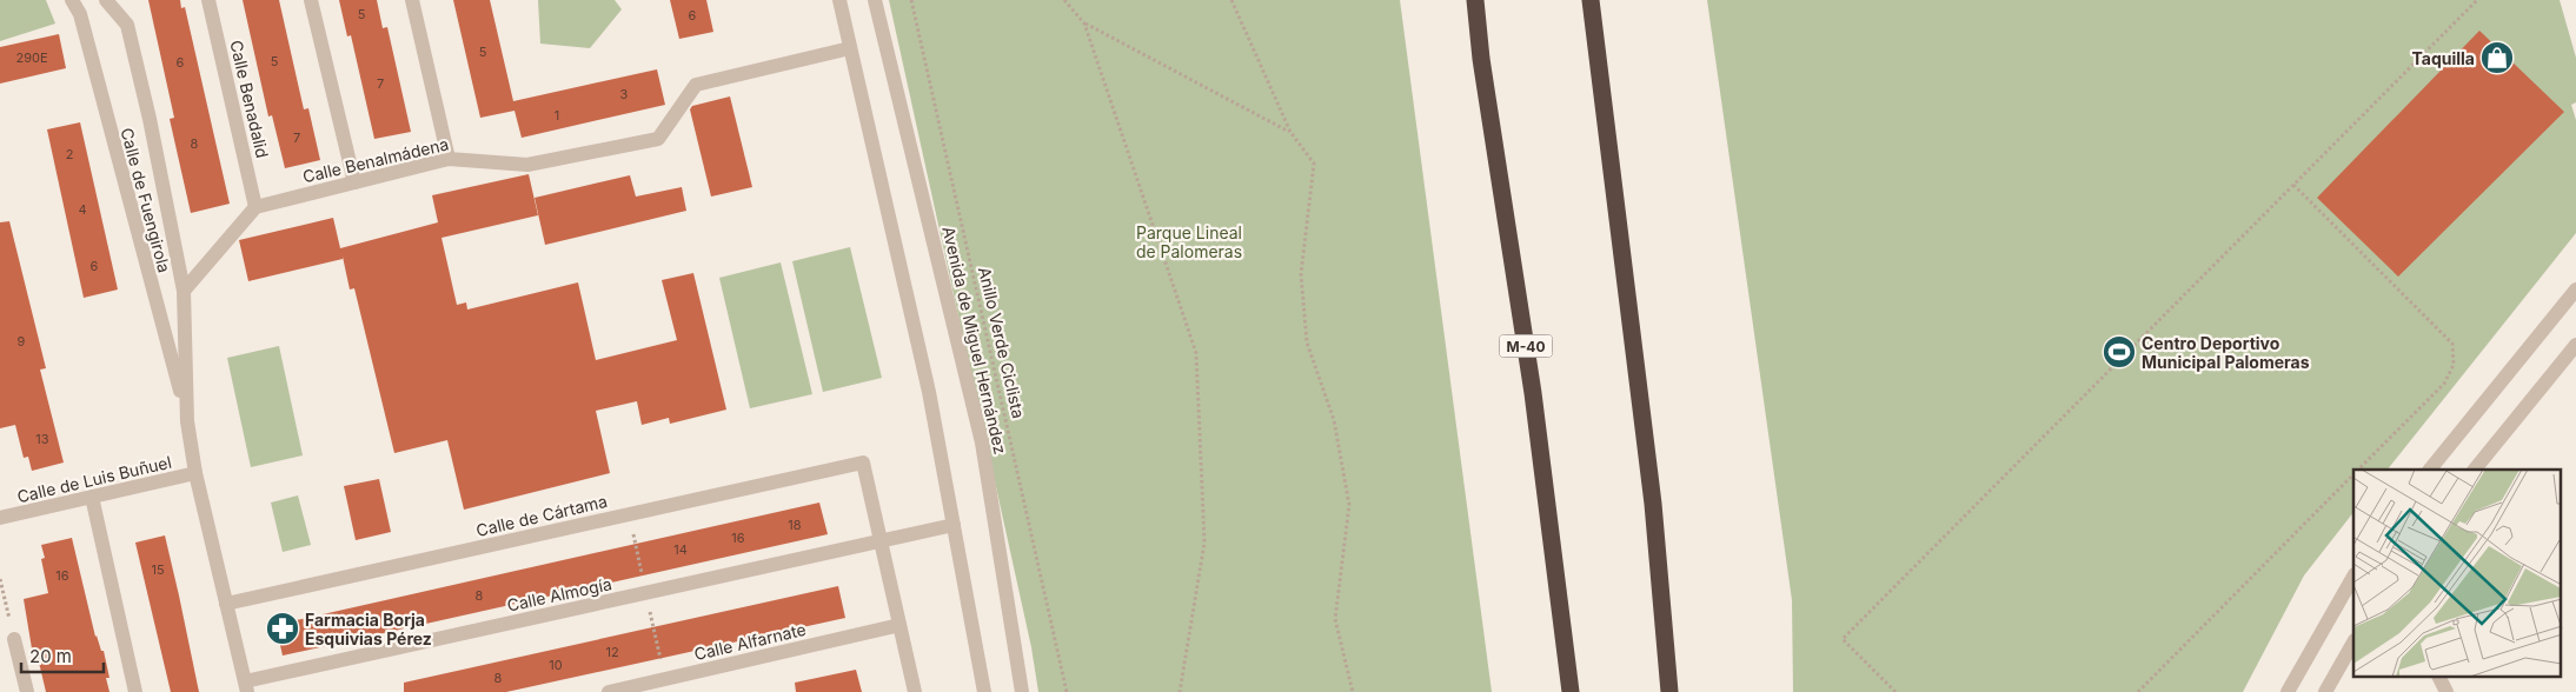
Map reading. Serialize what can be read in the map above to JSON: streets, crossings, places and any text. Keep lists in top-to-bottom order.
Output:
{
  "streets": {
    "highway": ["M-40"],
    "street": [
      "Calle Benadalid",
      "Calle Benalmádena",
      "Calle de Fuengirola",
      "Avenida de Miguel Hernández",
      "Calle de Luis Buñuel",
      "Calle de Cártama",
      "Calle Almogía",
      "Calle Alfarnate"
    ],
    "path": ["Anillo Verde Ciclista"]
  },
  "crossings": [
    ["Calle Benadalid", "Calle Benalmádena"],
    ["Calle de Fuengirola", "Calle de Luis Buñuel"],
    ["Calle de Fuengirola", "Calle de Cártama"],
    ["Calle de Fuengirola", "Calle Almogía"],
    ["Calle de Cártama", "Calle Almogía"]
  ],
  "parks": ["Parque Lineal de Palomeras"],
  "places": {
    "shop": ["Taquilla"],
    "sports": ["Centro Deportivo Municipal Palomeras"],
    "pharmacy": ["Farmacia Borja Esquivias Pérez"]
  },
  "house_numbers": [
    "5",
    "6",
    "5",
    "290E",
    "5",
    "6",
    "7",
    "3",
    "1",
    "7",
    "8",
    "2",
    "4",
    "6",
    "9",
    "13",
    "18",
    "16",
    "14",
    "15",
    "16",
    "8",
    "12",
    "10",
    "8"
  ],
  "scale_bar": "20 m"
}
